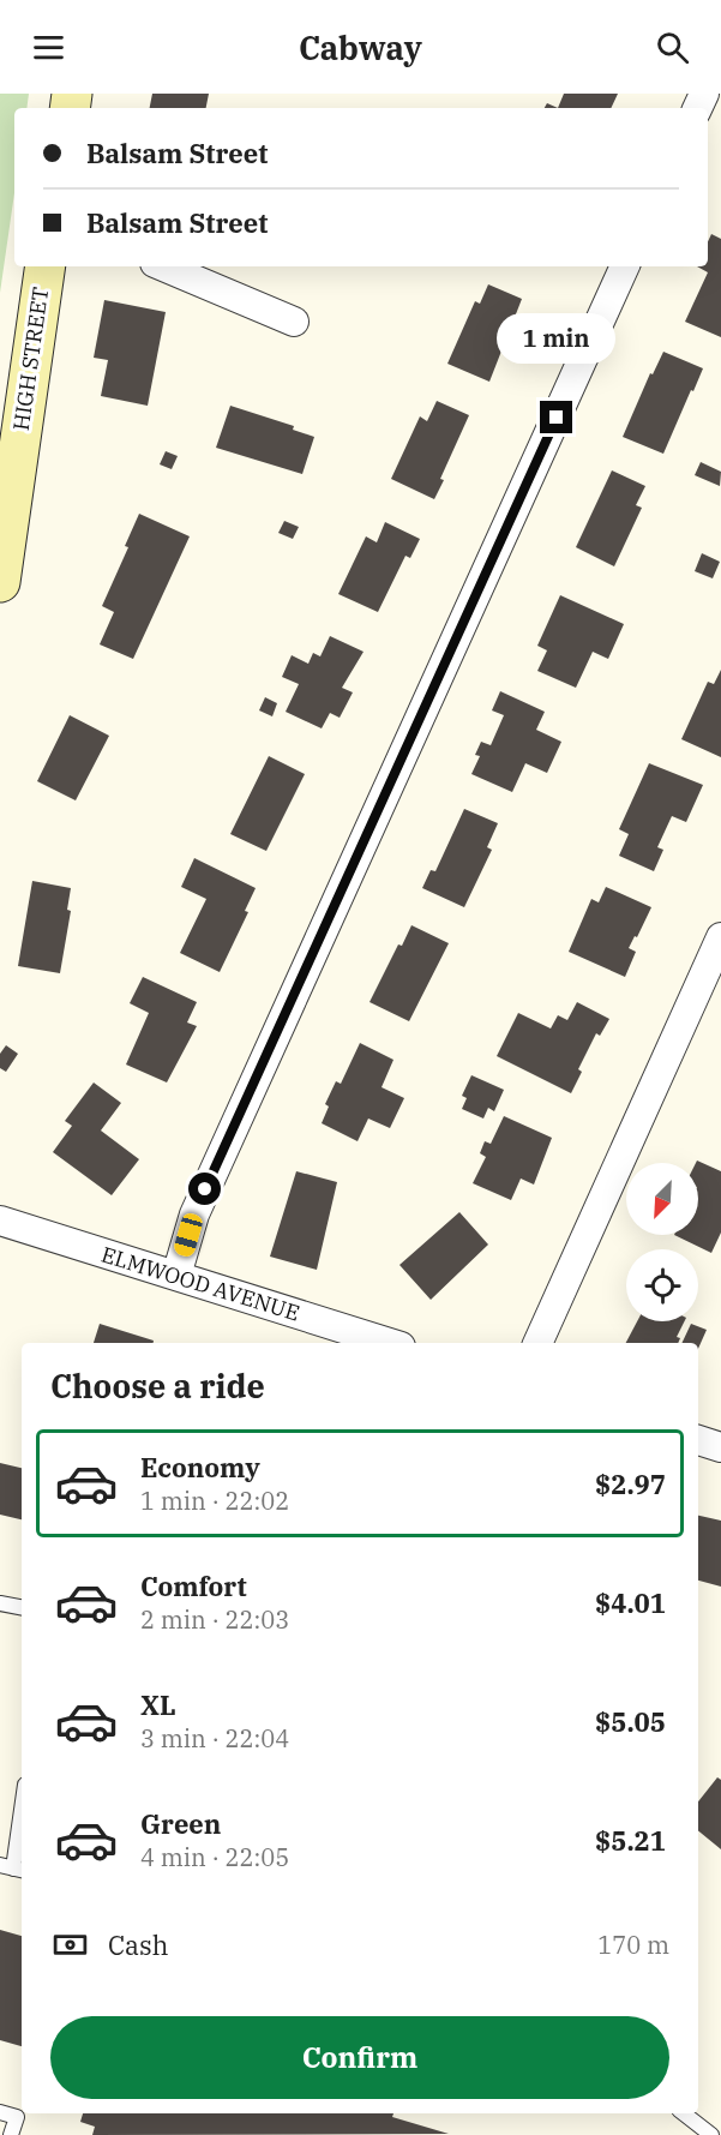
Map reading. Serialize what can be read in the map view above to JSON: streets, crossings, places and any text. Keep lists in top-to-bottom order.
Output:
{
  "streets": {
    "street": ["HIGH STREET", "ELMWOOD AVENUE"]
  },
  "north": "bottom left",
  "page": {
    "header": "Cabway",
    "banner": ["Balsam Street", "Balsam Street"],
    "bubble": "1 min",
    "heading": "Choose a ride",
    "list": [
      {
        "name": "Economy",
        "note": "1 min · 22:02",
        "value": "$2.97"
      },
      {
        "name": "Comfort",
        "note": "2 min · 22:03",
        "value": "$4.01"
      },
      {
        "name": "XL",
        "note": "3 min · 22:04",
        "value": "$5.05"
      },
      {
        "name": "Green",
        "note": "4 min · 22:05",
        "value": "$5.21"
      }
    ],
    "pay": ["Cash", "170 m"],
    "buttons": "Confirm"
  }
}
